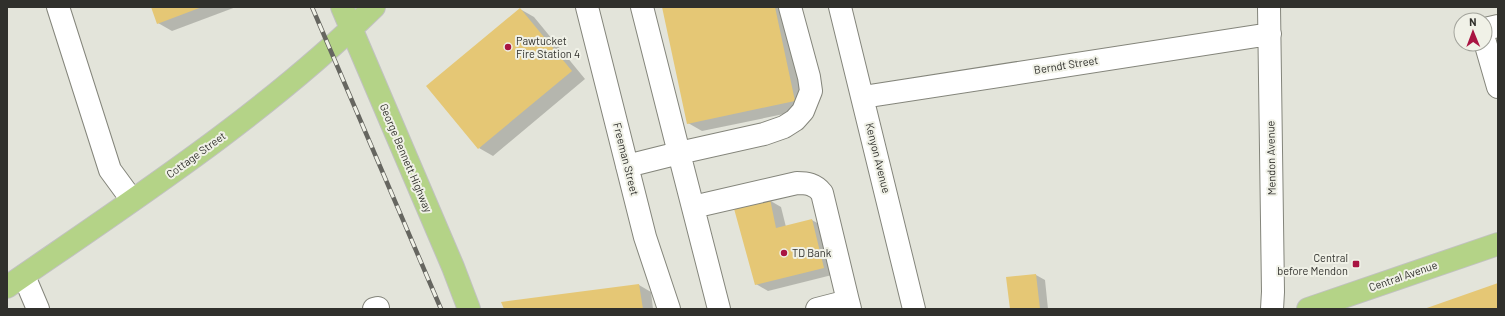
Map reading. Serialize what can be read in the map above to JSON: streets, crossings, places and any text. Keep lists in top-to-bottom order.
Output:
{
  "streets": {
    "main road": ["Cottage Street", "George Bennett Highway", "Central Avenue"],
    "street": [
      "Berndt Street",
      "Kenyon Avenue",
      "Mendon Avenue",
      "Freeman Street"
    ]
  },
  "crossings": [
    ["Berndt Street", "Kenyon Avenue"],
    ["Berndt Street", "Mendon Avenue"],
    ["Cottage Street", "George Bennett Highway"]
  ],
  "places": {
    "other": ["Pawtucket Fire Station 4", "TD Bank"],
    "transit": ["Central before Mendon"]
  },
  "north": "top"
}
